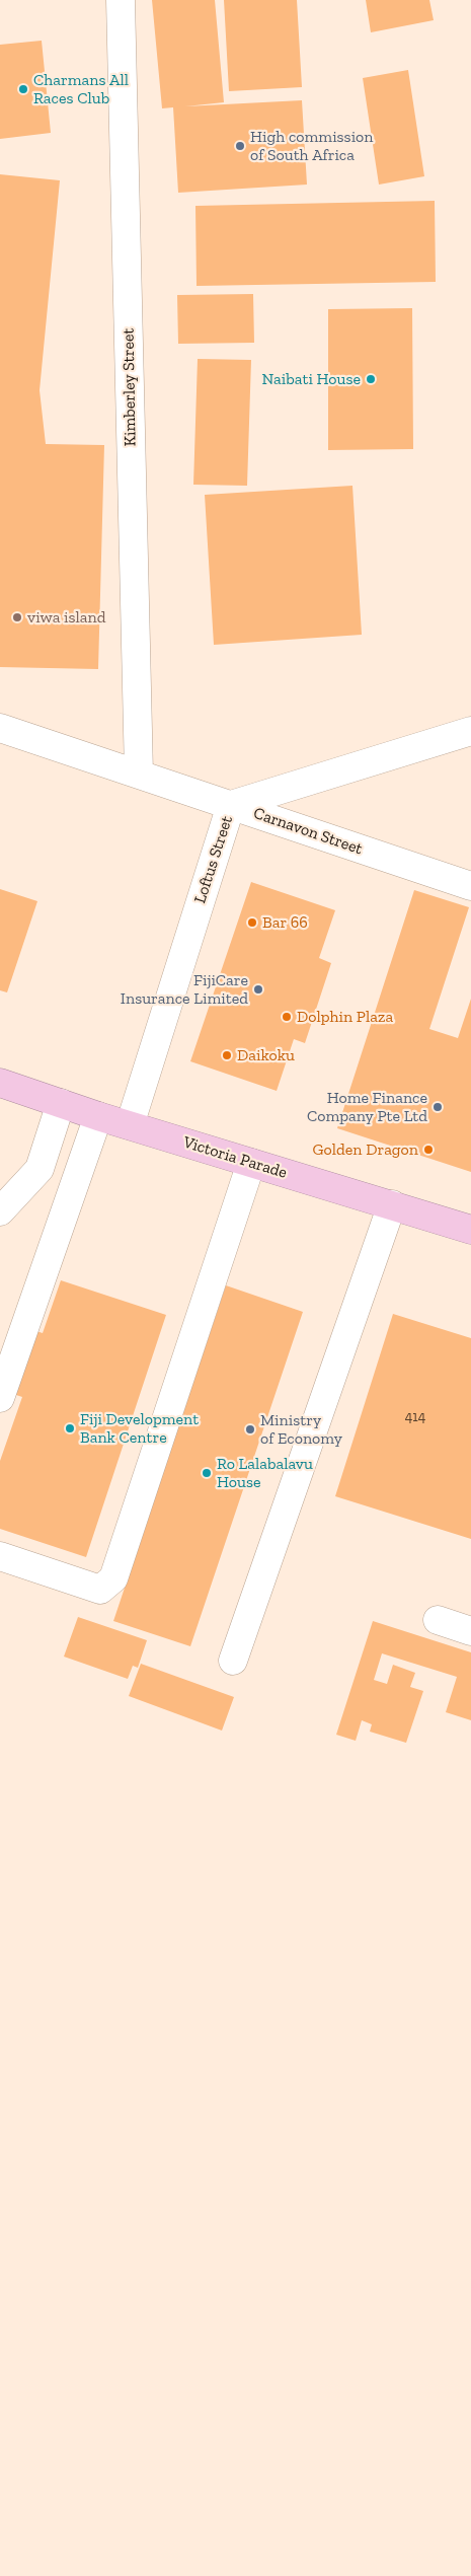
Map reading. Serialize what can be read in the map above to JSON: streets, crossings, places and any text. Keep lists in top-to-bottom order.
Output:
{
  "streets": {
    "highway": ["Victoria Parade"],
    "street": ["Kimberley Street", "Carnavon Street", "Loftus Street"]
  },
  "crossings": [
    ["Kimberley Street", "Carnavon Street"],
    ["Carnavon Street", "Loftus Street"],
    ["Loftus Street", "Victoria Parade"]
  ],
  "places": [
    "Charmans All Races Club",
    "High commission of South Africa",
    "Naibati House",
    "viwa island",
    "Bar 66",
    "FijiCare Insurance Limited",
    "Dolphin Plaza",
    "Daikoku",
    "Home Finance Company Pte Ltd",
    "Golden Dragon",
    "Fiji Development Bank Centre",
    "Ministry of Economy",
    "Ro Lalabalavu House"
  ],
  "house_numbers": ["414"]
}
